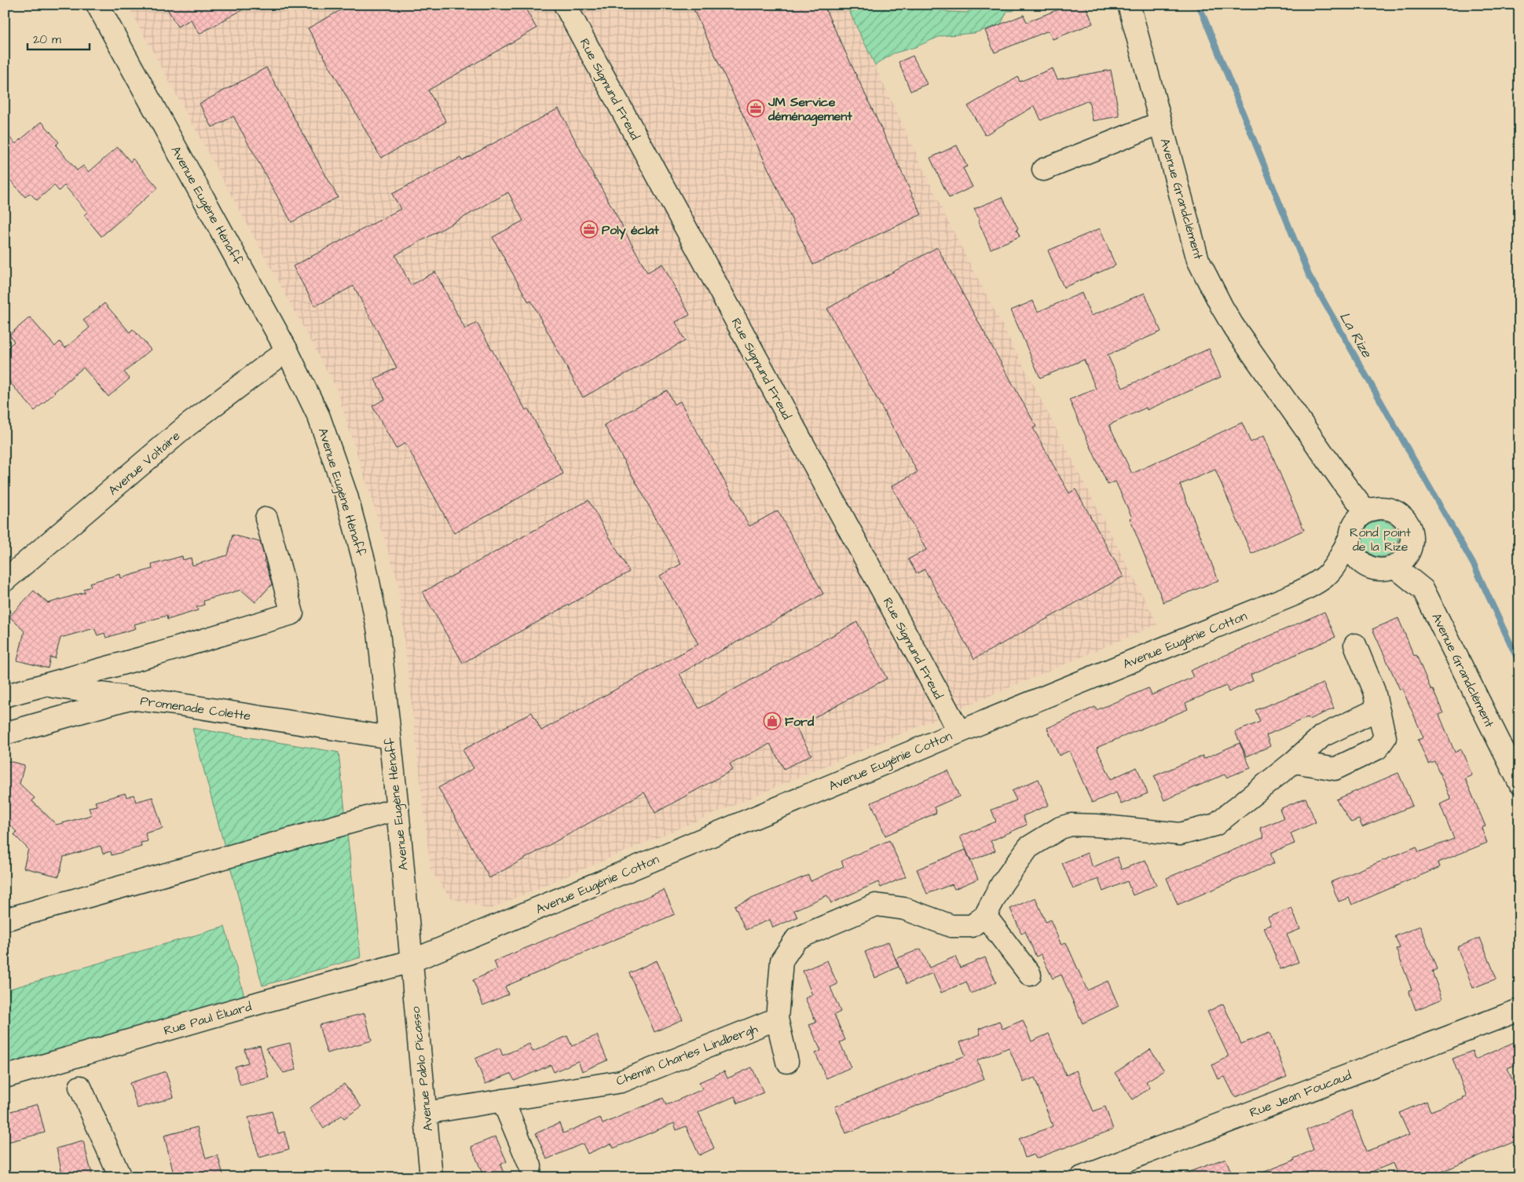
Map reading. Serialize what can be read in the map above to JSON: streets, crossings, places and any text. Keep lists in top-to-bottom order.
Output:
{
  "streets": {
    "street": [
      "Rue Sigmund Freud",
      "Avenue Grandclément",
      "Avenue Eugène Hénaff",
      "Avenue Voltaire",
      "Avenue Eugénie Cotton",
      "Promenade Colette",
      "Rue Paul Éluard",
      "Chemin Charles Lindbergh",
      "Avenue Pablo Picasso",
      "Rue Jean Foucaud"
    ]
  },
  "crossings": [
    ["Rue Sigmund Freud", "Avenue Eugénie Cotton"],
    ["Avenue Grandclément", "Avenue Eugénie Cotton"],
    ["Avenue Eugène Hénaff", "Avenue Voltaire"],
    ["Avenue Eugène Hénaff", "Avenue Eugénie Cotton"],
    ["Avenue Eugène Hénaff", "Promenade Colette"],
    ["Avenue Eugène Hénaff", "Rue Paul Éluard"],
    ["Avenue Eugène Hénaff", "Avenue Pablo Picasso"],
    ["Avenue Eugénie Cotton", "Rue Paul Éluard"],
    ["Avenue Eugénie Cotton", "Avenue Pablo Picasso"],
    ["Rue Paul Éluard", "Avenue Pablo Picasso"],
    ["Chemin Charles Lindbergh", "Avenue Pablo Picasso"]
  ],
  "water": ["La Rize"],
  "parks": ["Rond point de la Rize"],
  "places": {
    "office": ["JM Service déménagement", "Poly éclat"],
    "shop": ["Ford"]
  },
  "scale_bar": "20 m"
}
